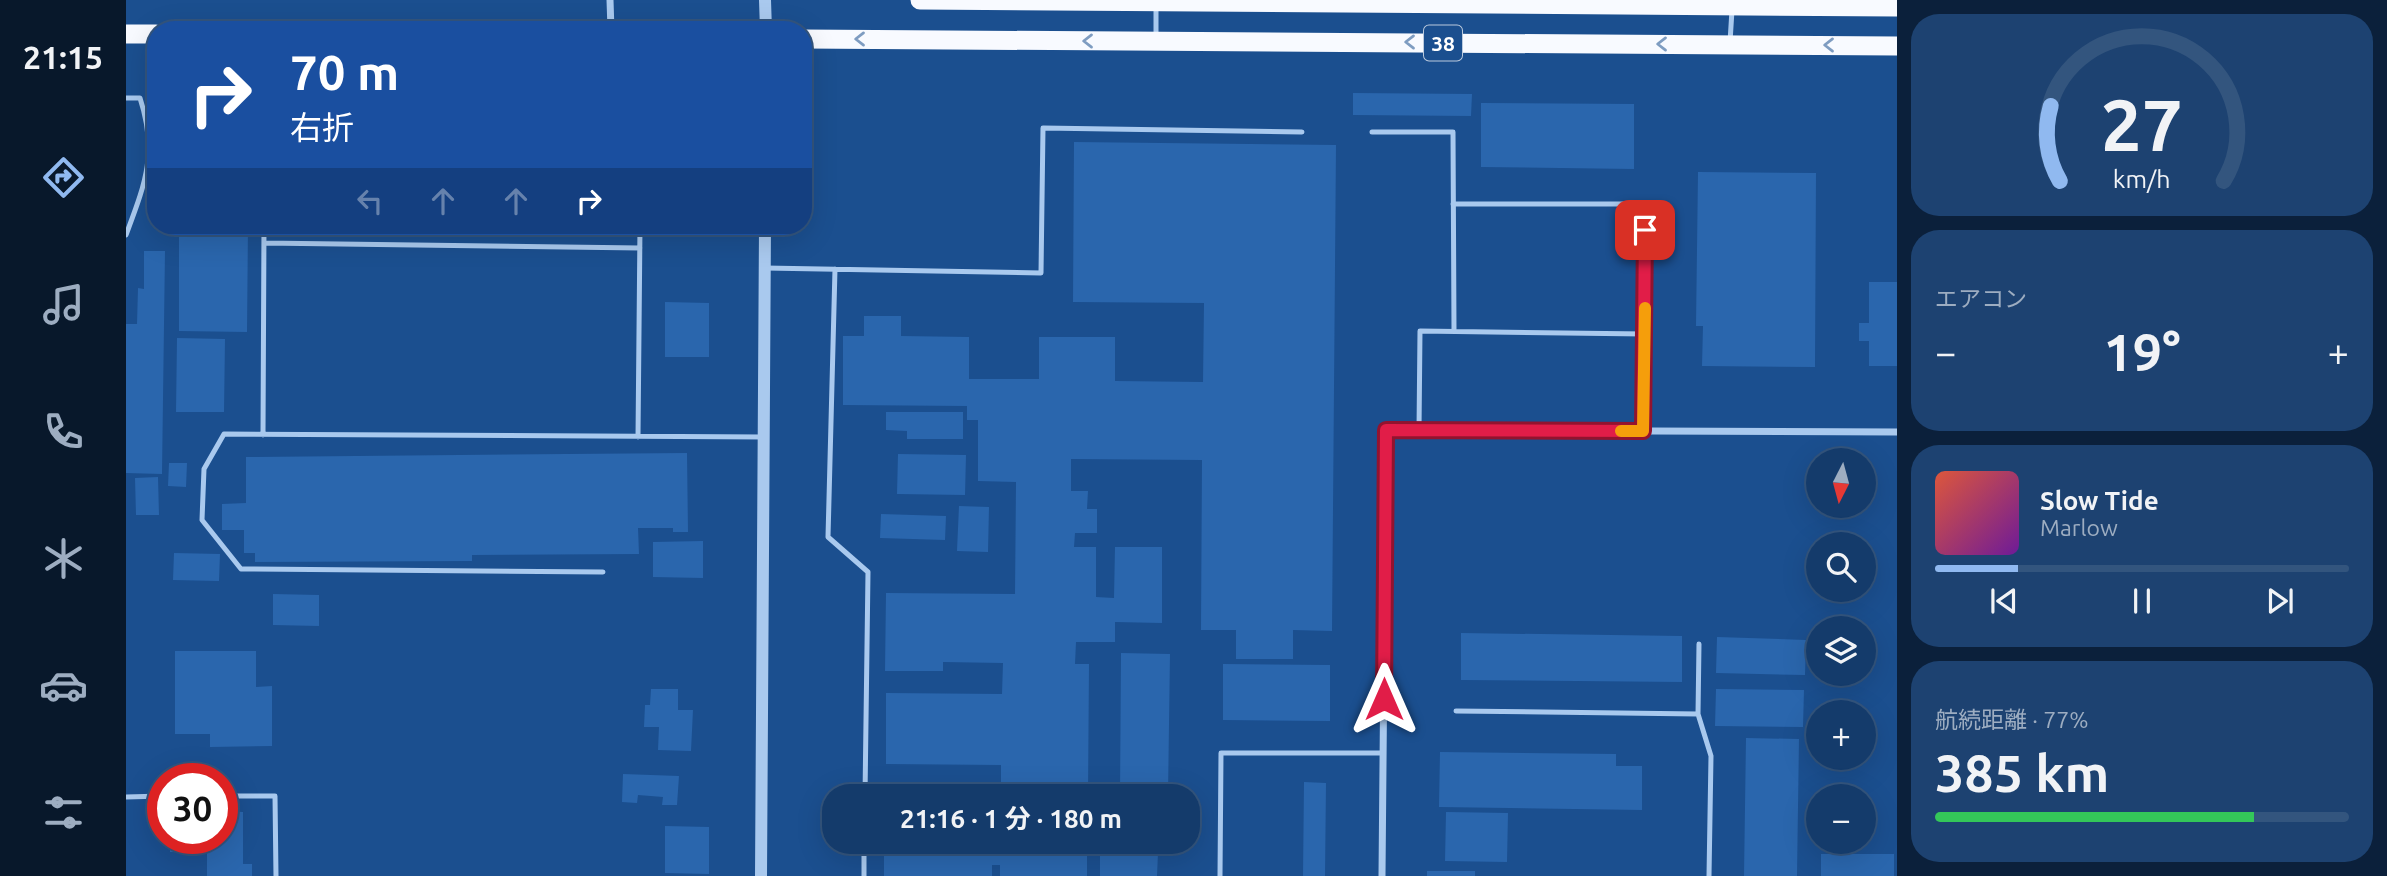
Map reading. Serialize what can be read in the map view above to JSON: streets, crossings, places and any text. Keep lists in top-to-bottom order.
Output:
{
  "streets": {
    "highway": ["38"]
  },
  "north": "bottom",
  "page": {
    "tabs": "21:15",
    "turn": ["70 m", "右折"],
    "tile": [
      "エアコン",
      ["航続距離 · 77%", "385 km"]
    ],
    "heat": ["−", "19°", "+"],
    "map_buttons": ["+", "−"],
    "song": ["Slow Tide", "Marlow"],
    "limit": "30",
    "trip": "21:16 · 1 分 · 180 m",
    "gauge": ["27", "km/h"]
  }
}
